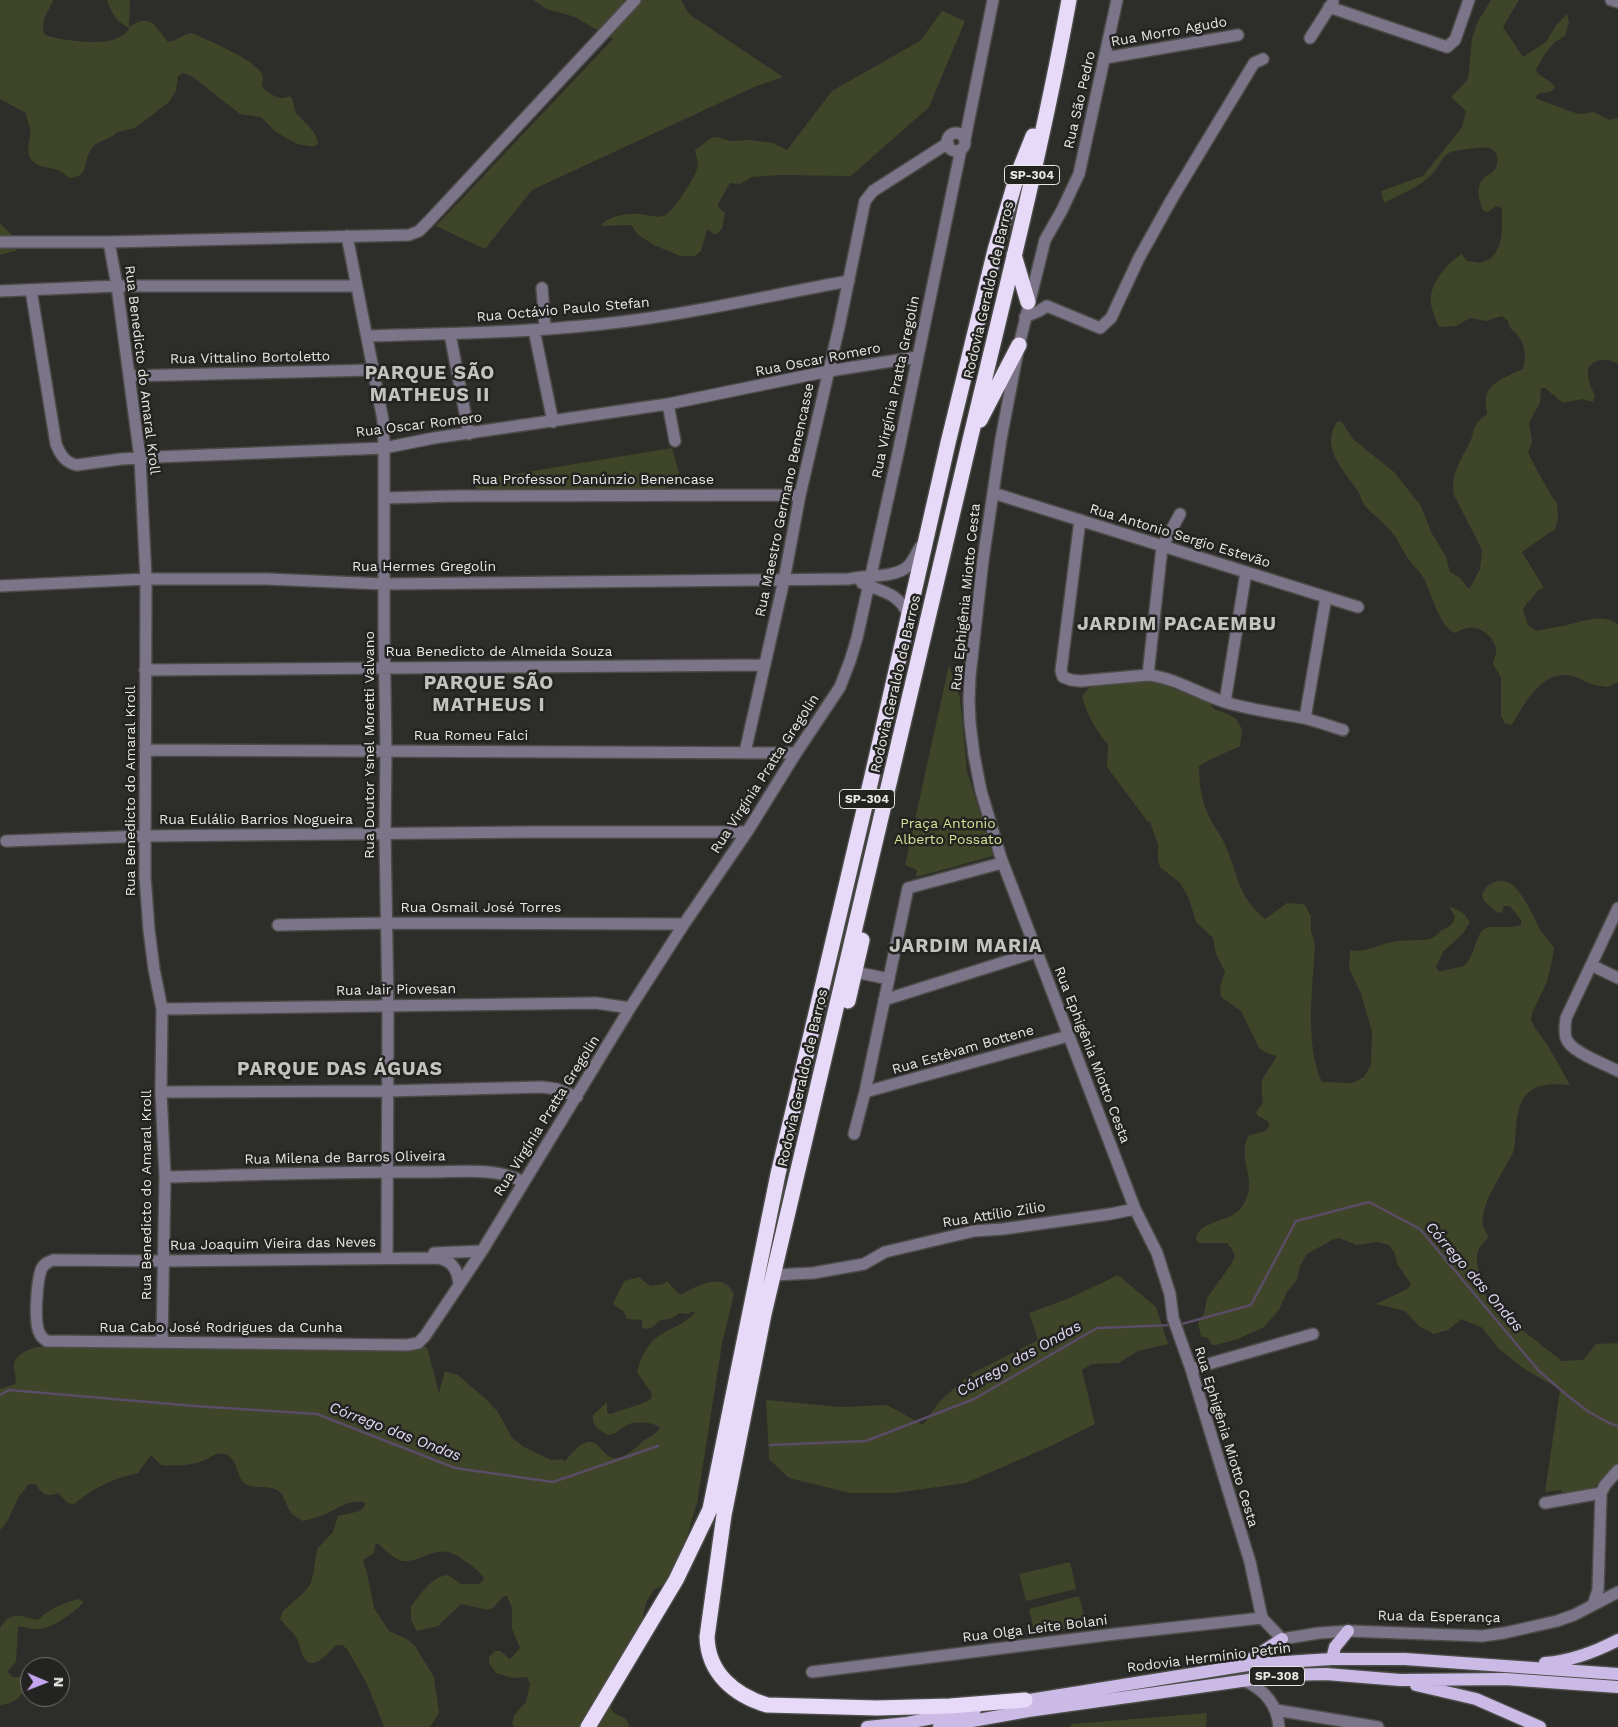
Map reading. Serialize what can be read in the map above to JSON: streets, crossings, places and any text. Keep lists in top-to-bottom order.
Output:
{
  "streets": {
    "highway": ["SP-304", "Rodovia Geraldo de Barros"],
    "main road": ["Rodovia Hermínio Petrin", "SP-308"],
    "street": [
      "Rua Morro Agudo",
      "Rua São Pedro",
      "Rua Octávio Paulo Stefan",
      "Rua Vittalino Bortoletto",
      "Rua Oscar Romero",
      "Rua Benedicto do Amaral Kroll",
      "Rua Virgínia Pratta Gregolin",
      "Rua Professor Danúnzio Benencase",
      "Rua Maestro Germano Benencasse",
      "Rua Antonio Sergio Estevão",
      "Rua Hermes Gregolin",
      "Rua Ephigênia Miotto Cesta",
      "Rua Benedicto de Almeida Souza",
      "Rua Romeu Falci",
      "Rua Doutor Ysnel Moretti Valvano",
      "Rua Eulálio Barrios Nogueira",
      "Rua Osmail José Torres",
      "Rua Jair Piovesan",
      "Rua Estêvam Bottene",
      "Rua Milena de Barros Oliveira",
      "Rua Attílio Zilio",
      "Rua Joaquim Vieira das Neves",
      "Rua Cabo José Rodrigues da Cunha",
      "Rua da Esperança",
      "Rua Olga Leite Bolani"
    ]
  },
  "crossings": [
    ["Rua Morro Agudo", "Rua São Pedro"],
    ["Rua São Pedro", "Rua Ephigênia Miotto Cesta"],
    ["Rodovia Geraldo de Barros", "Rua Hermes Gregolin"],
    ["Rodovia Geraldo de Barros", "Rua Attílio Zilio"],
    ["Rodovia Geraldo de Barros", "Rodovia Hermínio Petrin"],
    ["Rua Octávio Paulo Stefan", "Rua Maestro Germano Benencasse"],
    ["Rua Octávio Paulo Stefan", "Rua Doutor Ysnel Moretti Valvano"],
    ["Rua Vittalino Bortoletto", "Rua Benedicto do Amaral Kroll"],
    ["Rua Vittalino Bortoletto", "Rua Doutor Ysnel Moretti Valvano"],
    ["Rua Oscar Romero", "Rua Benedicto do Amaral Kroll"],
    ["Rua Oscar Romero", "Rua Virgínia Pratta Gregolin"],
    ["Rua Oscar Romero", "Rua Maestro Germano Benencasse"],
    ["Rua Oscar Romero", "Rua Doutor Ysnel Moretti Valvano"],
    ["Rua Benedicto do Amaral Kroll", "Rua Hermes Gregolin"],
    ["Rua Benedicto do Amaral Kroll", "Rua Benedicto de Almeida Souza"],
    ["Rua Benedicto do Amaral Kroll", "Rua Romeu Falci"],
    ["Rua Benedicto do Amaral Kroll", "Rua Eulálio Barrios Nogueira"],
    ["Rua Benedicto do Amaral Kroll", "Rua Jair Piovesan"],
    ["Rua Benedicto do Amaral Kroll", "Rua Milena de Barros Oliveira"],
    ["Rua Benedicto do Amaral Kroll", "Rua Joaquim Vieira das Neves"],
    ["Rua Benedicto do Amaral Kroll", "Rua Cabo José Rodrigues da Cunha"],
    ["Rua Virgínia Pratta Gregolin", "Rua Maestro Germano Benencasse"],
    ["Rua Virgínia Pratta Gregolin", "Rua Hermes Gregolin"],
    ["Rua Virgínia Pratta Gregolin", "Rua Romeu Falci"],
    ["Rua Virgínia Pratta Gregolin", "Rua Eulálio Barrios Nogueira"],
    ["Rua Virgínia Pratta Gregolin", "Rua Osmail José Torres"],
    ["Rua Virgínia Pratta Gregolin", "Rua Jair Piovesan"],
    ["Rua Virgínia Pratta Gregolin", "Rua Milena de Barros Oliveira"],
    ["Rua Virgínia Pratta Gregolin", "Rua Joaquim Vieira das Neves"],
    ["Rua Virgínia Pratta Gregolin", "Rua Cabo José Rodrigues da Cunha"],
    ["Rua Professor Danúnzio Benencase", "Rua Maestro Germano Benencasse"],
    ["Rua Professor Danúnzio Benencase", "Rua Doutor Ysnel Moretti Valvano"],
    ["Rua Maestro Germano Benencasse", "Rua Hermes Gregolin"],
    ["Rua Maestro Germano Benencasse", "Rua Benedicto de Almeida Souza"],
    ["Rua Maestro Germano Benencasse", "Rua Romeu Falci"],
    ["Rua Antonio Sergio Estevão", "Rua Ephigênia Miotto Cesta"],
    ["Rua Hermes Gregolin", "Rua Doutor Ysnel Moretti Valvano"],
    ["Rua Ephigênia Miotto Cesta", "Rua Estêvam Bottene"],
    ["Rua Ephigênia Miotto Cesta", "Rua Attílio Zilio"],
    ["Rua Ephigênia Miotto Cesta", "Rua Olga Leite Bolani"],
    ["Rua Benedicto de Almeida Souza", "Rua Doutor Ysnel Moretti Valvano"],
    ["Rua Romeu Falci", "Rua Doutor Ysnel Moretti Valvano"],
    ["Rua Doutor Ysnel Moretti Valvano", "Rua Eulálio Barrios Nogueira"],
    ["Rua Doutor Ysnel Moretti Valvano", "Rua Osmail José Torres"],
    ["Rua Doutor Ysnel Moretti Valvano", "Rua Jair Piovesan"],
    ["Rua Doutor Ysnel Moretti Valvano", "Rua Milena de Barros Oliveira"],
    ["Rua Doutor Ysnel Moretti Valvano", "Rua Joaquim Vieira das Neves"],
    ["Rua Joaquim Vieira das Neves", "Rua Cabo José Rodrigues da Cunha"]
  ],
  "districts": [
    "PARQUE SÃO MATHEUS II",
    "JARDIM PACAEMBU",
    "PARQUE SÃO MATHEUS I",
    "JARDIM MARIA",
    "PARQUE DAS ÁGUAS"
  ],
  "water": ["Córrego das Ondas"],
  "parks": ["Praça Antonio Alberto Possato"],
  "north": "right"
}
